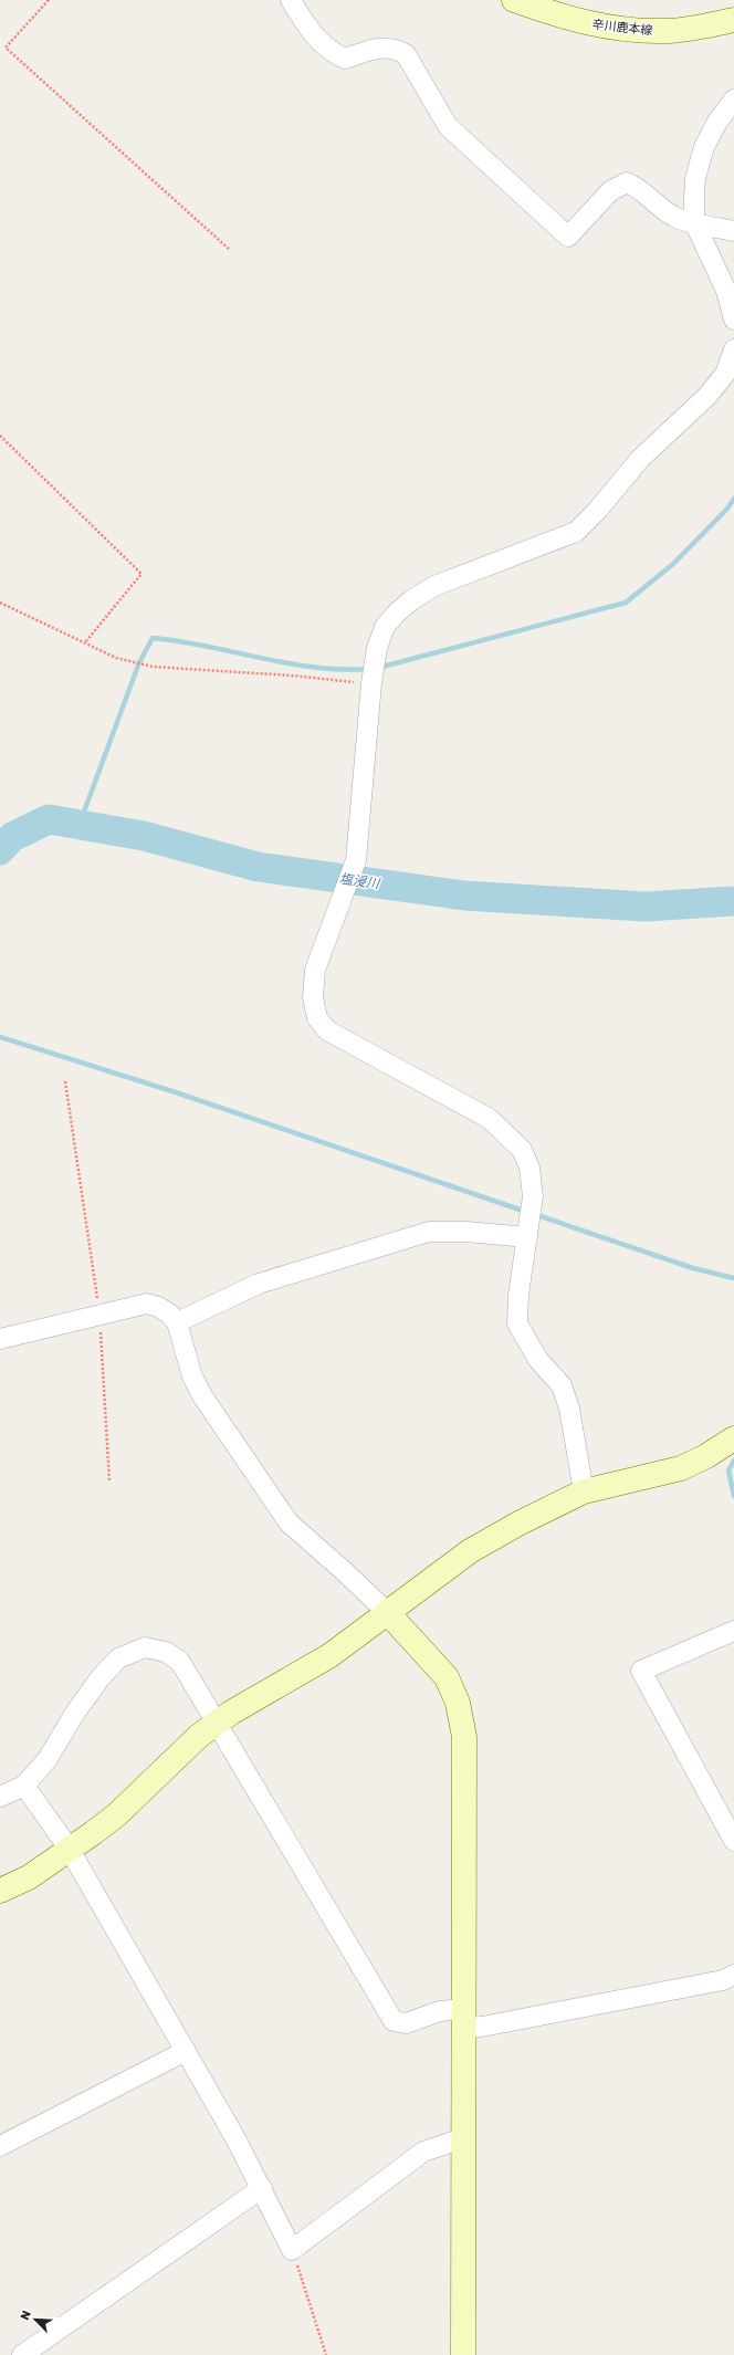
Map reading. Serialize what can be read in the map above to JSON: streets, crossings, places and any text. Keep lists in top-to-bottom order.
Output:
{
  "streets": {
    "street": ["辛川鹿本線"]
  },
  "water": ["塩浸川"],
  "north": "top left"
}
